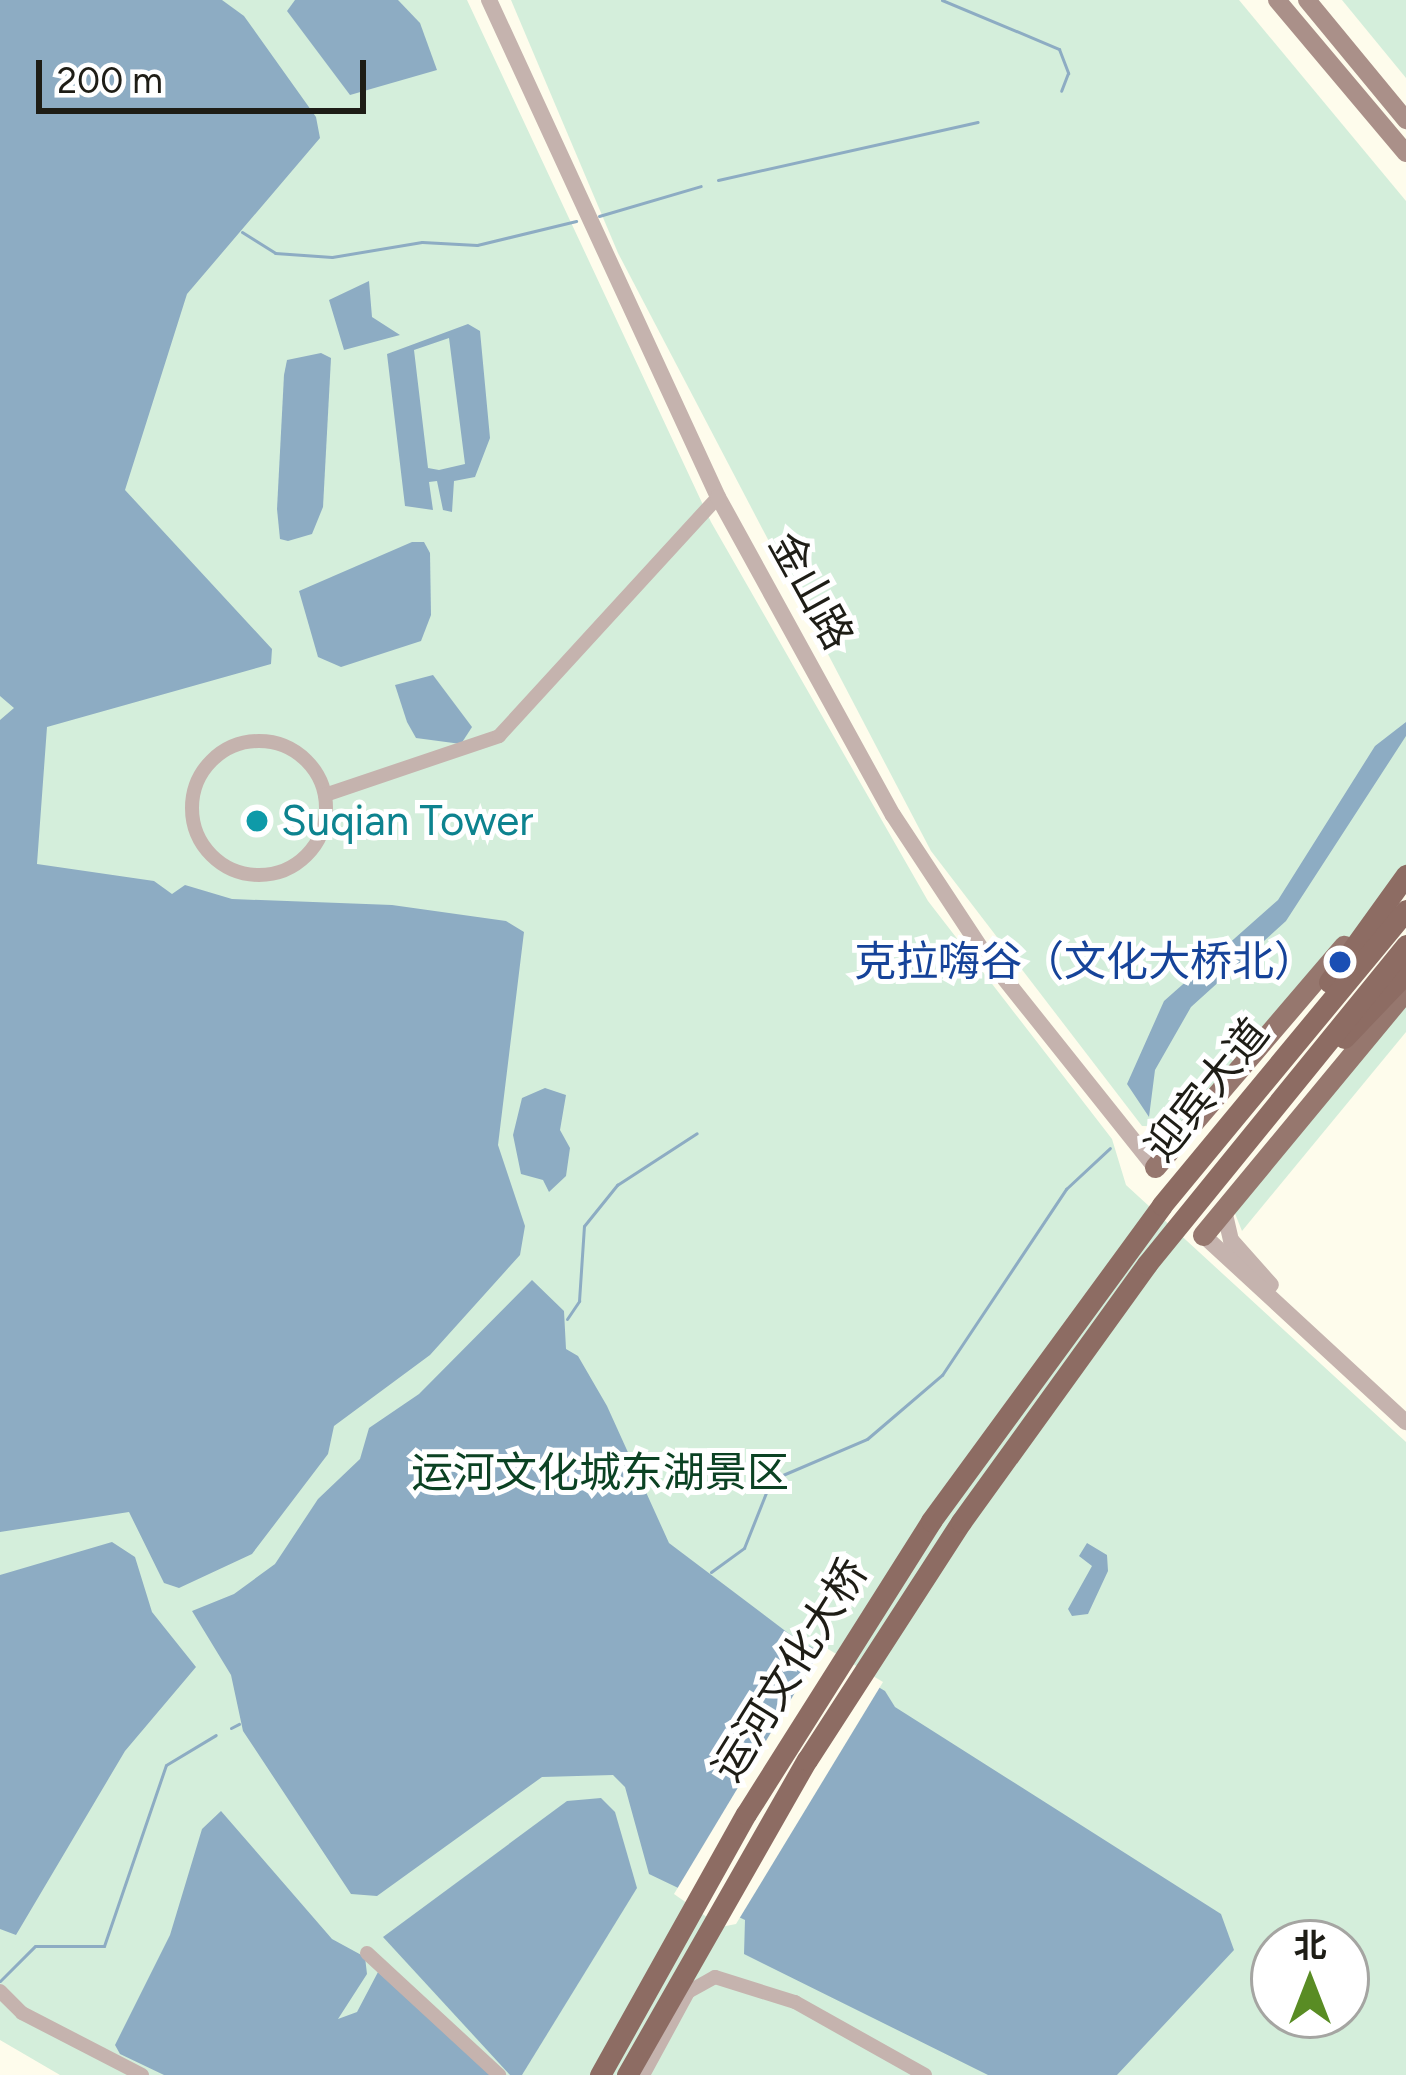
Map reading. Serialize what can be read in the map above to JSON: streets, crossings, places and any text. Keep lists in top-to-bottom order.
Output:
{
  "streets": {
    "highway": ["迎宾大道", "运河文化大桥"],
    "street": ["金山路"]
  },
  "crossings": [
    ["迎宾大道", "运河文化大桥"]
  ],
  "parks": ["运河文化城东湖景区"],
  "places": ["Suqian Tower", "克拉嗨谷（文化大桥北）"],
  "scale_bar": "200 m",
  "north": "top"
}
